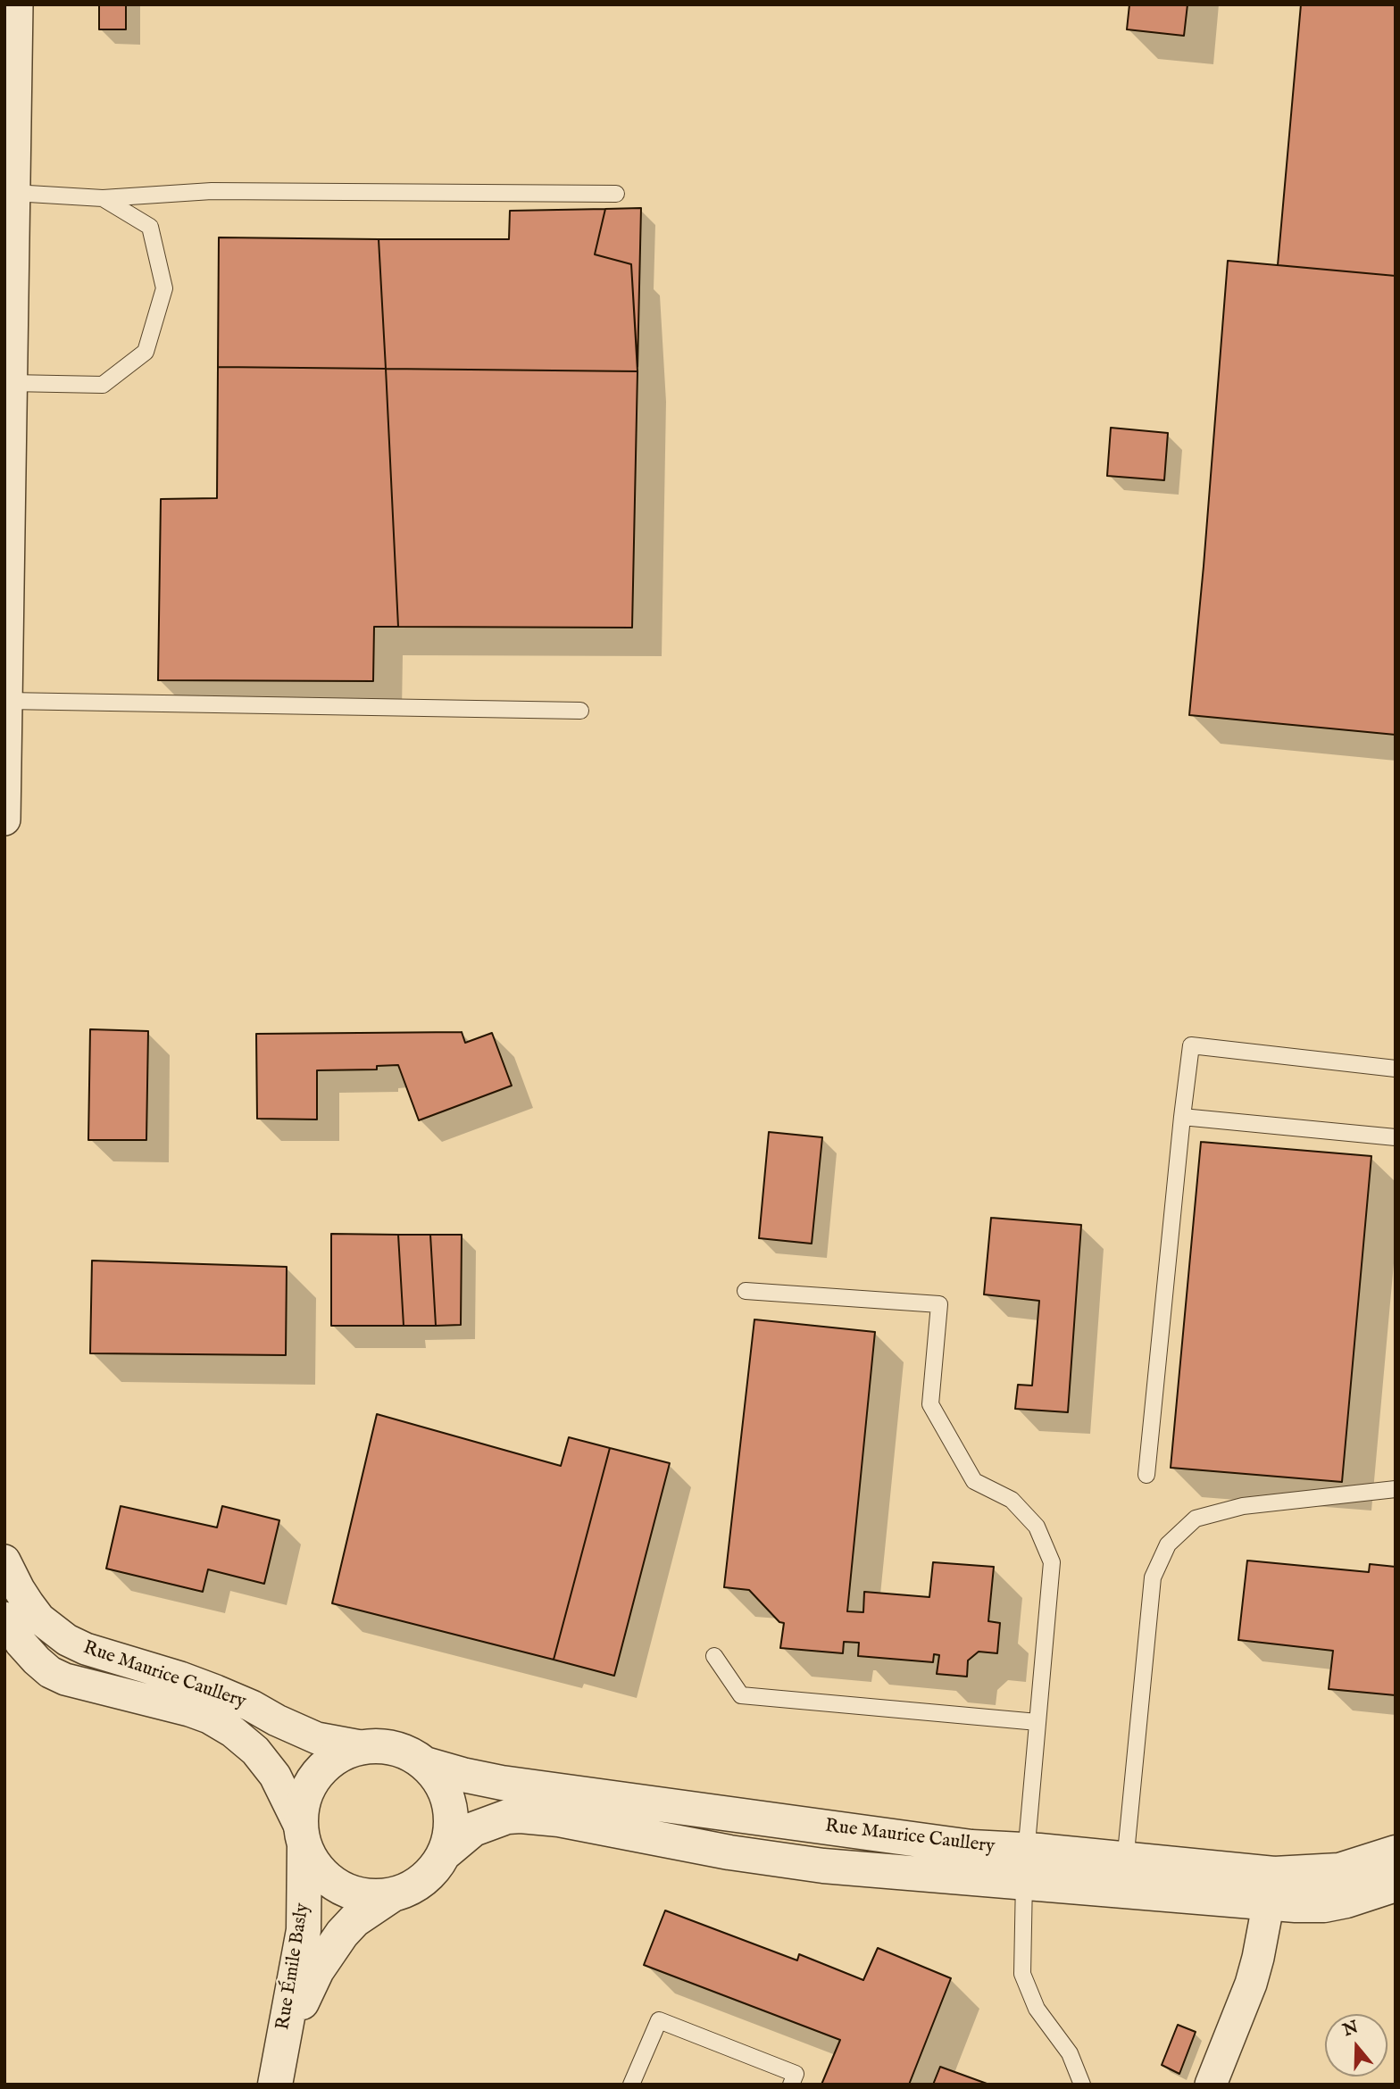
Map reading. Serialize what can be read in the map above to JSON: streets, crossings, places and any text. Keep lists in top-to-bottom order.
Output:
{
  "streets": {
    "street": ["Rue Maurice Caullery", "Rue Émile Basly"]
  },
  "crossings": [
    ["Rue Maurice Caullery", "Rue Émile Basly"]
  ],
  "north": "top"
}
